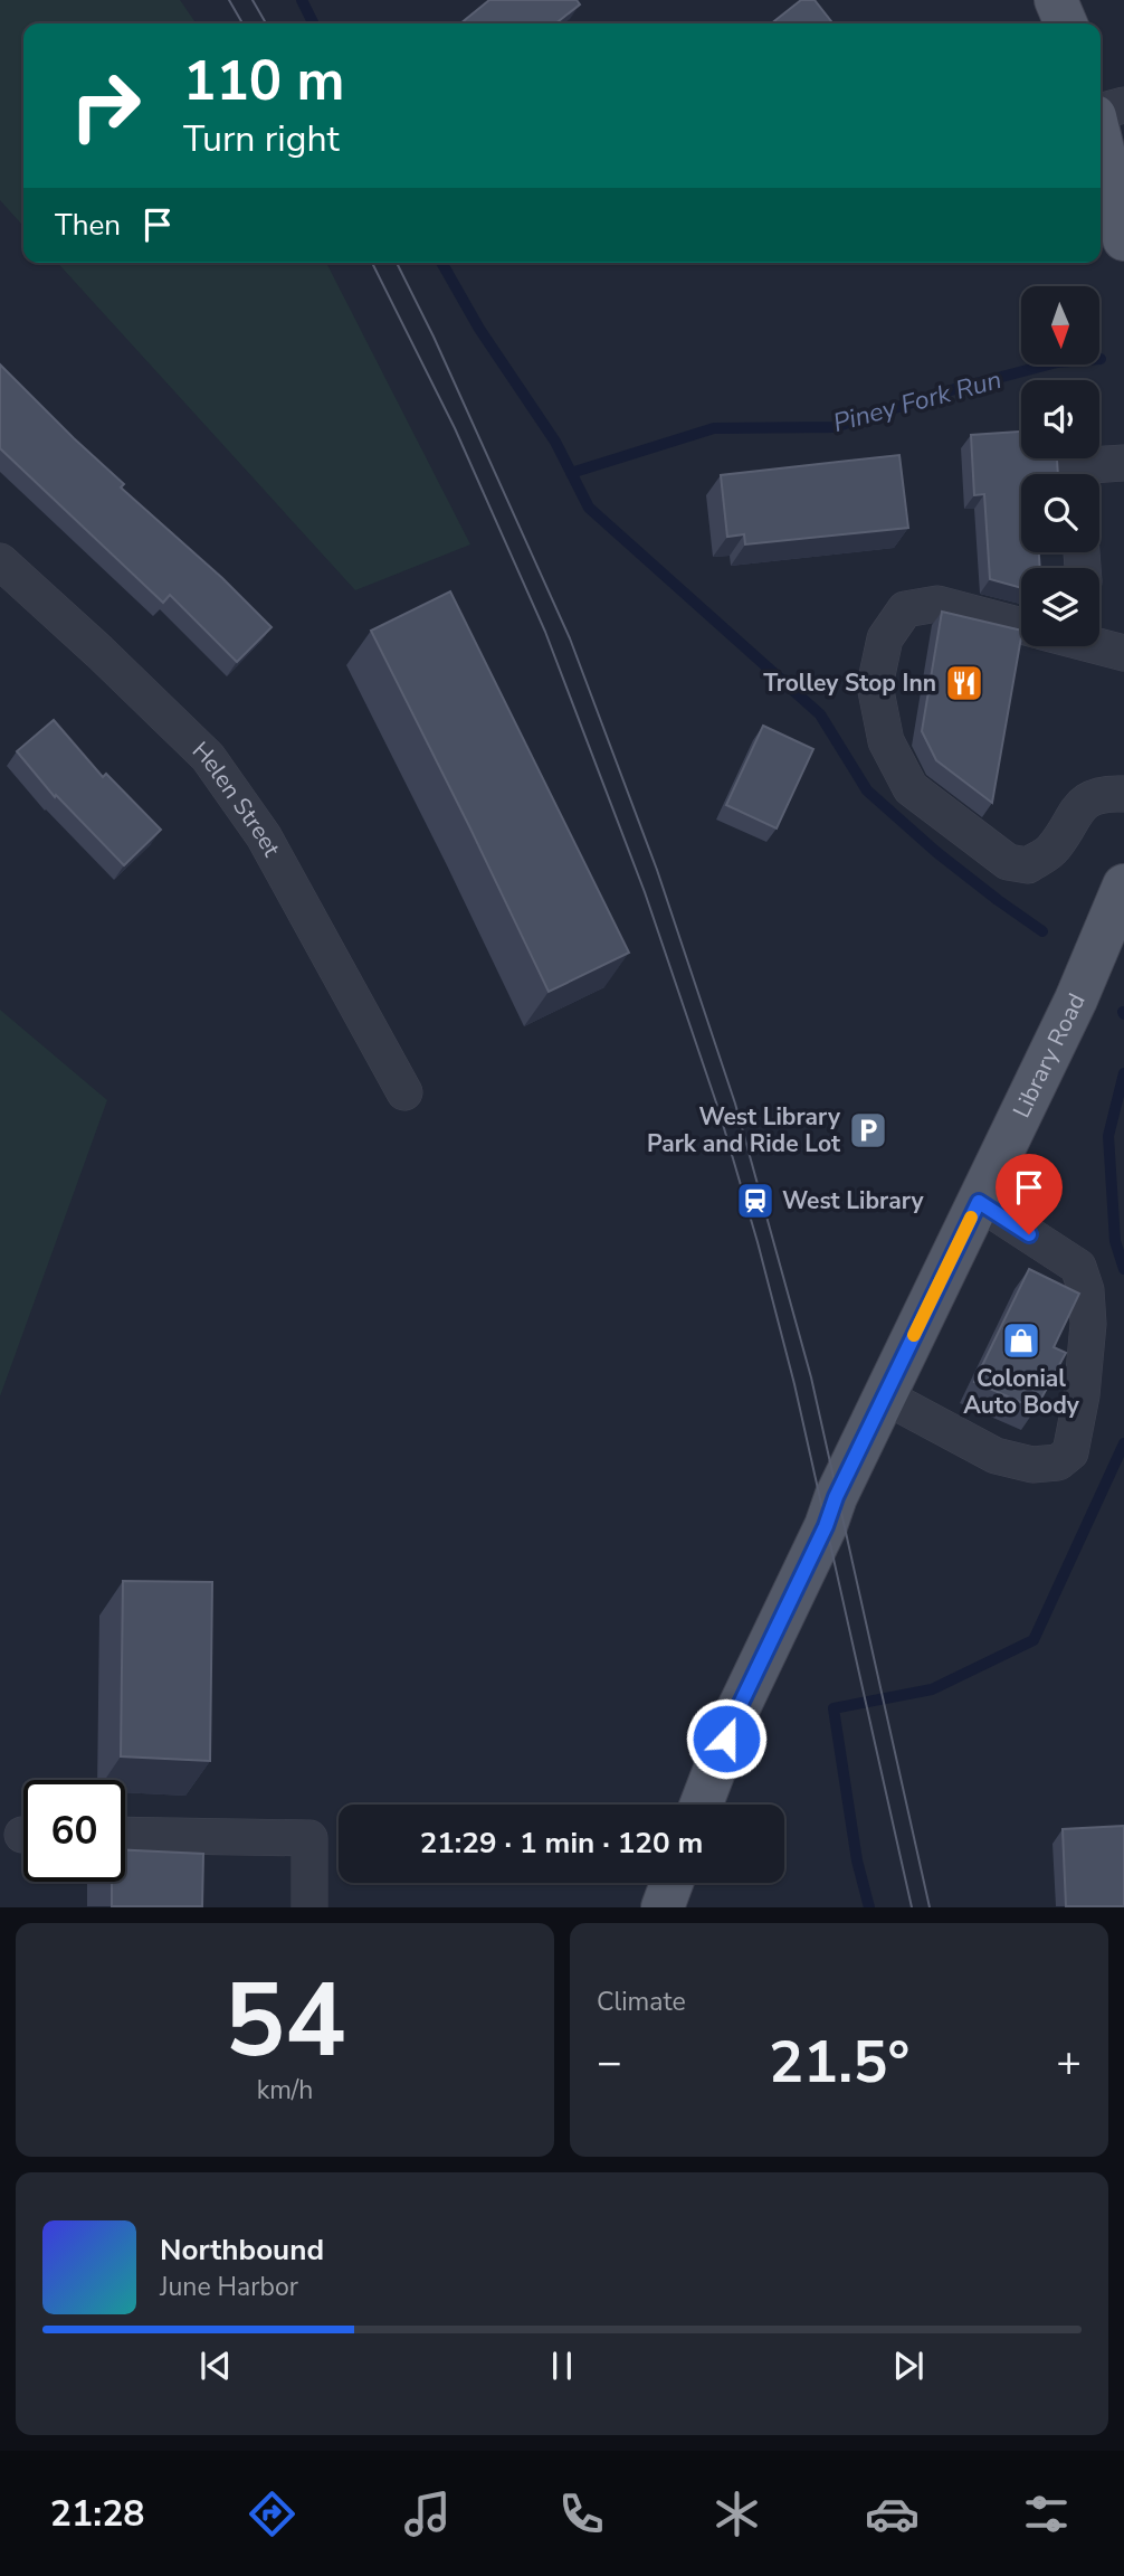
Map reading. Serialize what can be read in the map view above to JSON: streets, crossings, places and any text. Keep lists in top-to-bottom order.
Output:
{
  "streets": {
    "main road": ["Library Road"],
    "street": ["Helen Street"]
  },
  "water": ["Piney Fork Run"],
  "places": {
    "restaurant": ["Trolley Stop Inn"],
    "parking": ["West Library Park and Ride Lot"],
    "station": ["West Library"],
    "shop": ["Colonial Auto Body"]
  },
  "north": "bottom",
  "page": {
    "turn": ["110 m", "Turn right"],
    "then": "Then",
    "limit": "60",
    "trip": "21:29 · 1 min · 120 m",
    "tile": [
      ["54", "km/h"],
      "Climate"
    ],
    "heat": ["−", "21.5°", "+"],
    "song": ["Northbound", "June Harbor"],
    "tabs": "21:28"
  }
}
